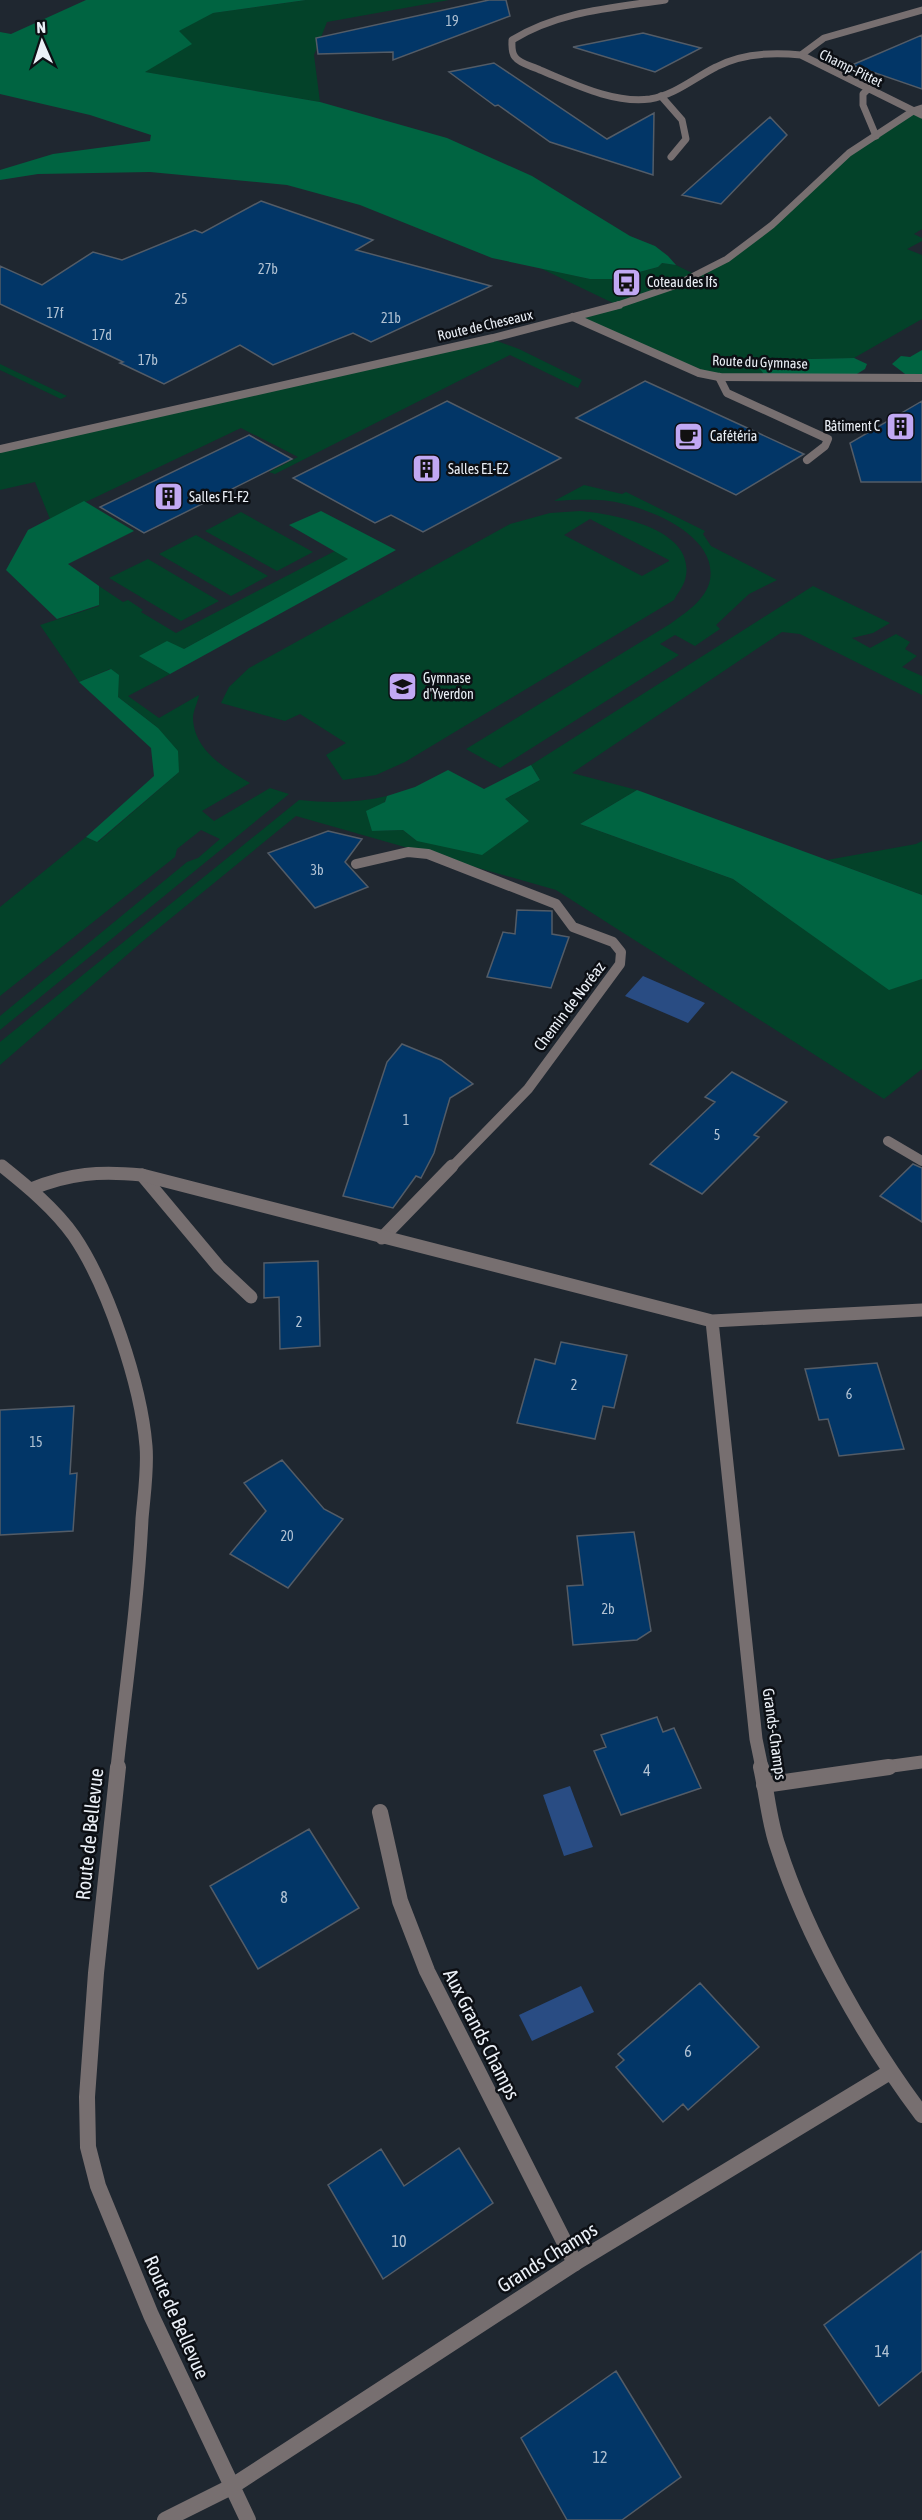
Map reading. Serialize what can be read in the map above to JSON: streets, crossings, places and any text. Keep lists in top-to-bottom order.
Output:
{
  "streets": {
    "street": [
      "Champ-Pittet",
      "Route de Cheseaux",
      "Route du Gymnase",
      "Chemin de Noréaz",
      "Grands-Champs",
      "Route de Bellevue",
      "Aux Grands Champs",
      "Grands Champs"
    ]
  },
  "crossings": [
    ["Champ-Pittet", "Route de Cheseaux"],
    ["Route de Cheseaux", "Route du Gymnase"],
    ["Grands-Champs", "Grands Champs"],
    ["Route de Bellevue", "Grands Champs"],
    ["Aux Grands Champs", "Grands Champs"]
  ],
  "places": {
    "bus stop": ["Coteau des Ifs"],
    "building": ["Bâtiment C", "Salles E1-E2", "Salles F1-F2"],
    "cafe": ["Cafétéria"],
    "school or university": ["Gymnase d'Yverdon"]
  },
  "house_numbers": [
    "19",
    "27b",
    "25",
    "17f",
    "21b",
    "17d",
    "17b",
    "3b",
    "1",
    "5",
    "2",
    "2",
    "6",
    "15",
    "20",
    "2b",
    "4",
    "8",
    "6",
    "10",
    "14",
    "12"
  ],
  "north": "top"
}
